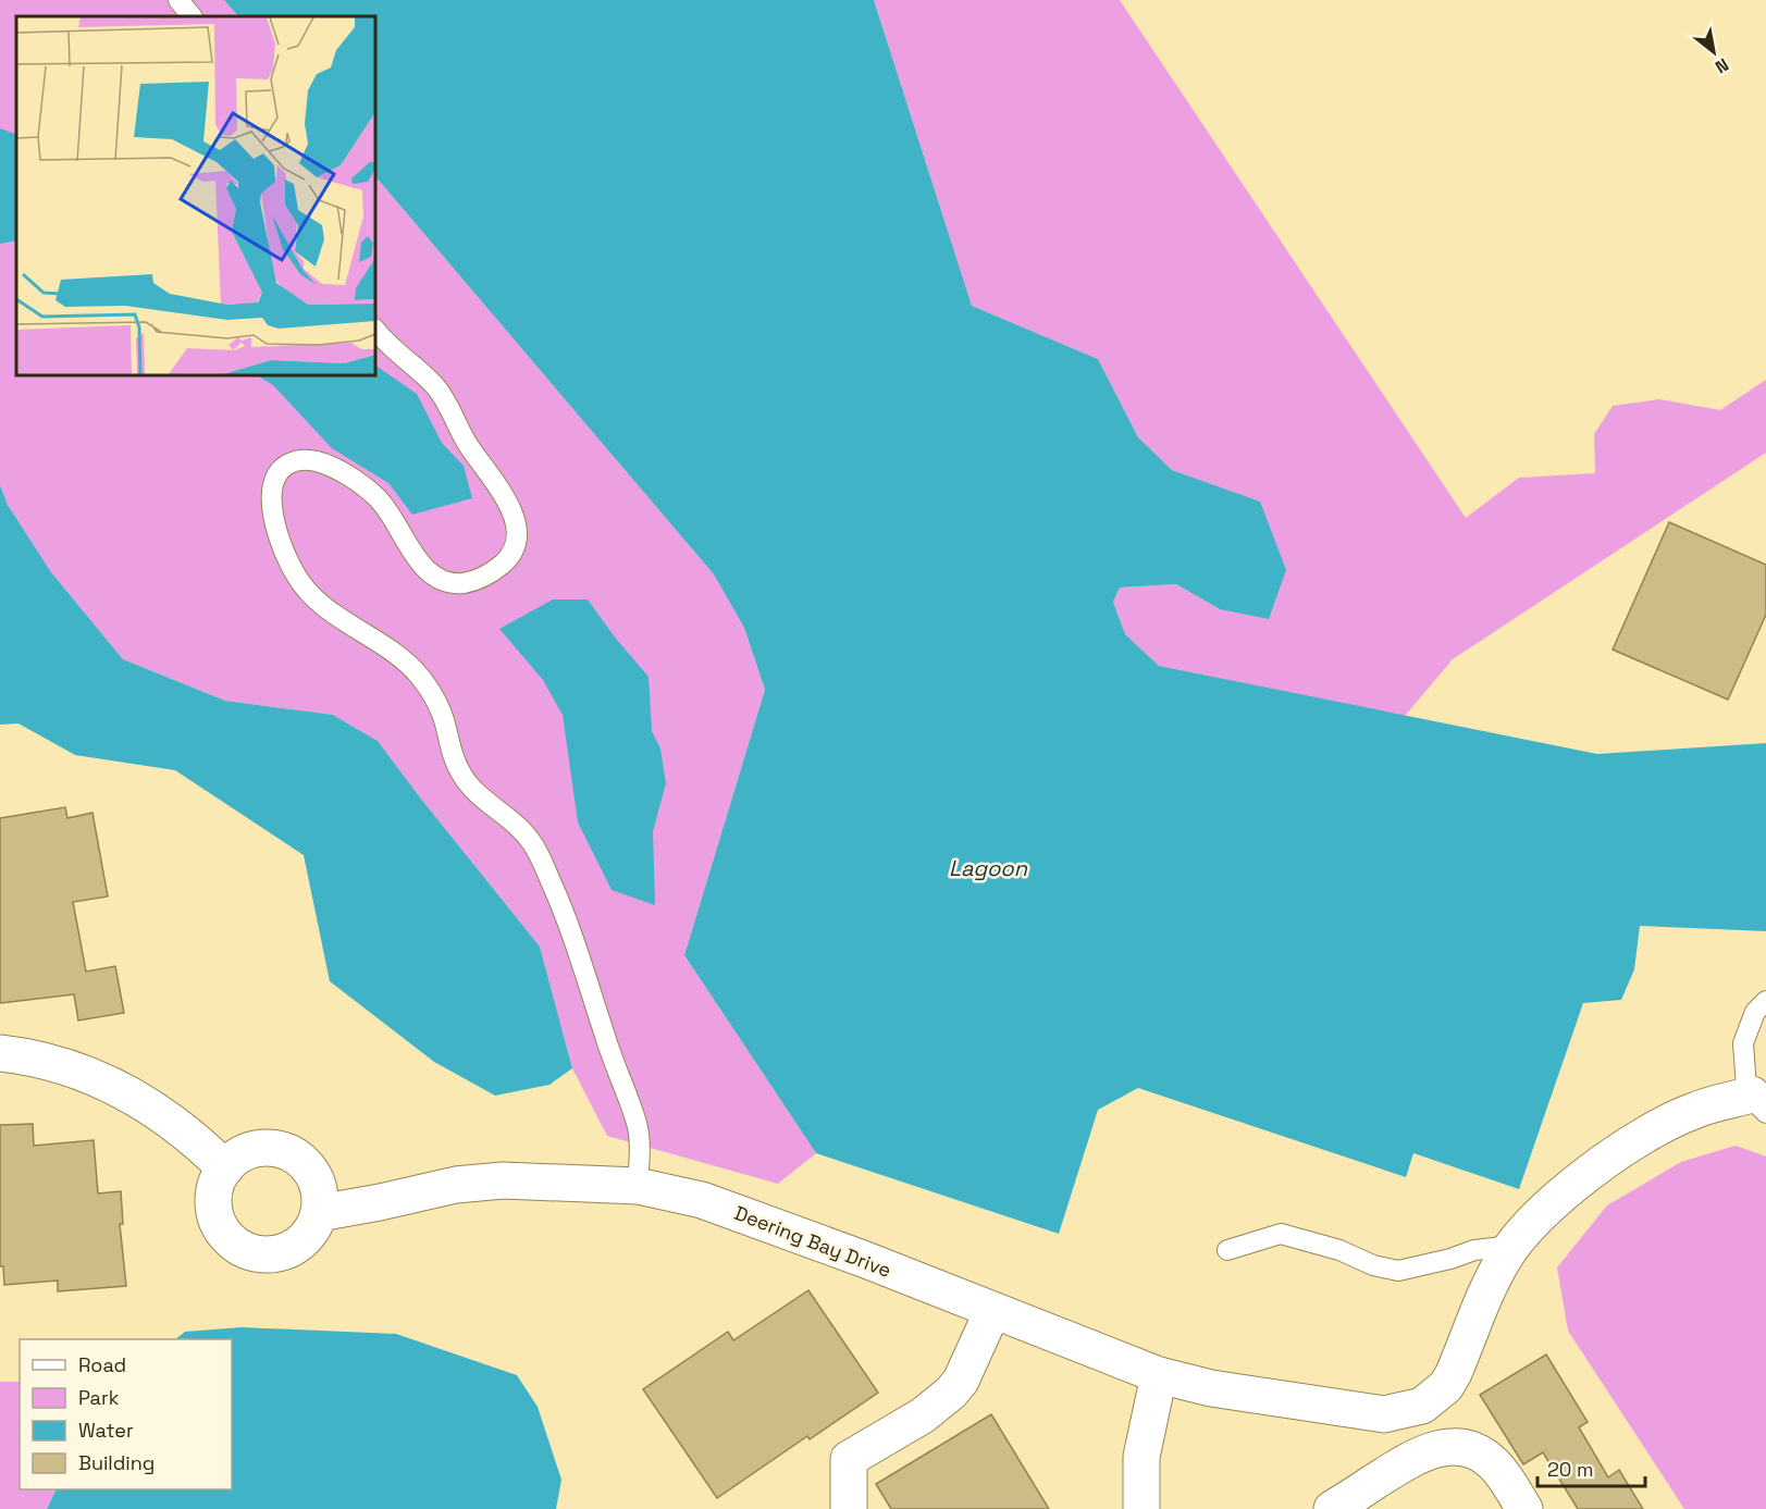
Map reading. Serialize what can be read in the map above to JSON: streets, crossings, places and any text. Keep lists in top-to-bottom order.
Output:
{
  "streets": {
    "street": ["Deering Bay Drive"]
  },
  "water": ["Lagoon"],
  "legend": [
    "Road",
    "Park",
    "Water",
    "Building"
  ],
  "scale_bar": "20 m",
  "north": "bottom right"
}
